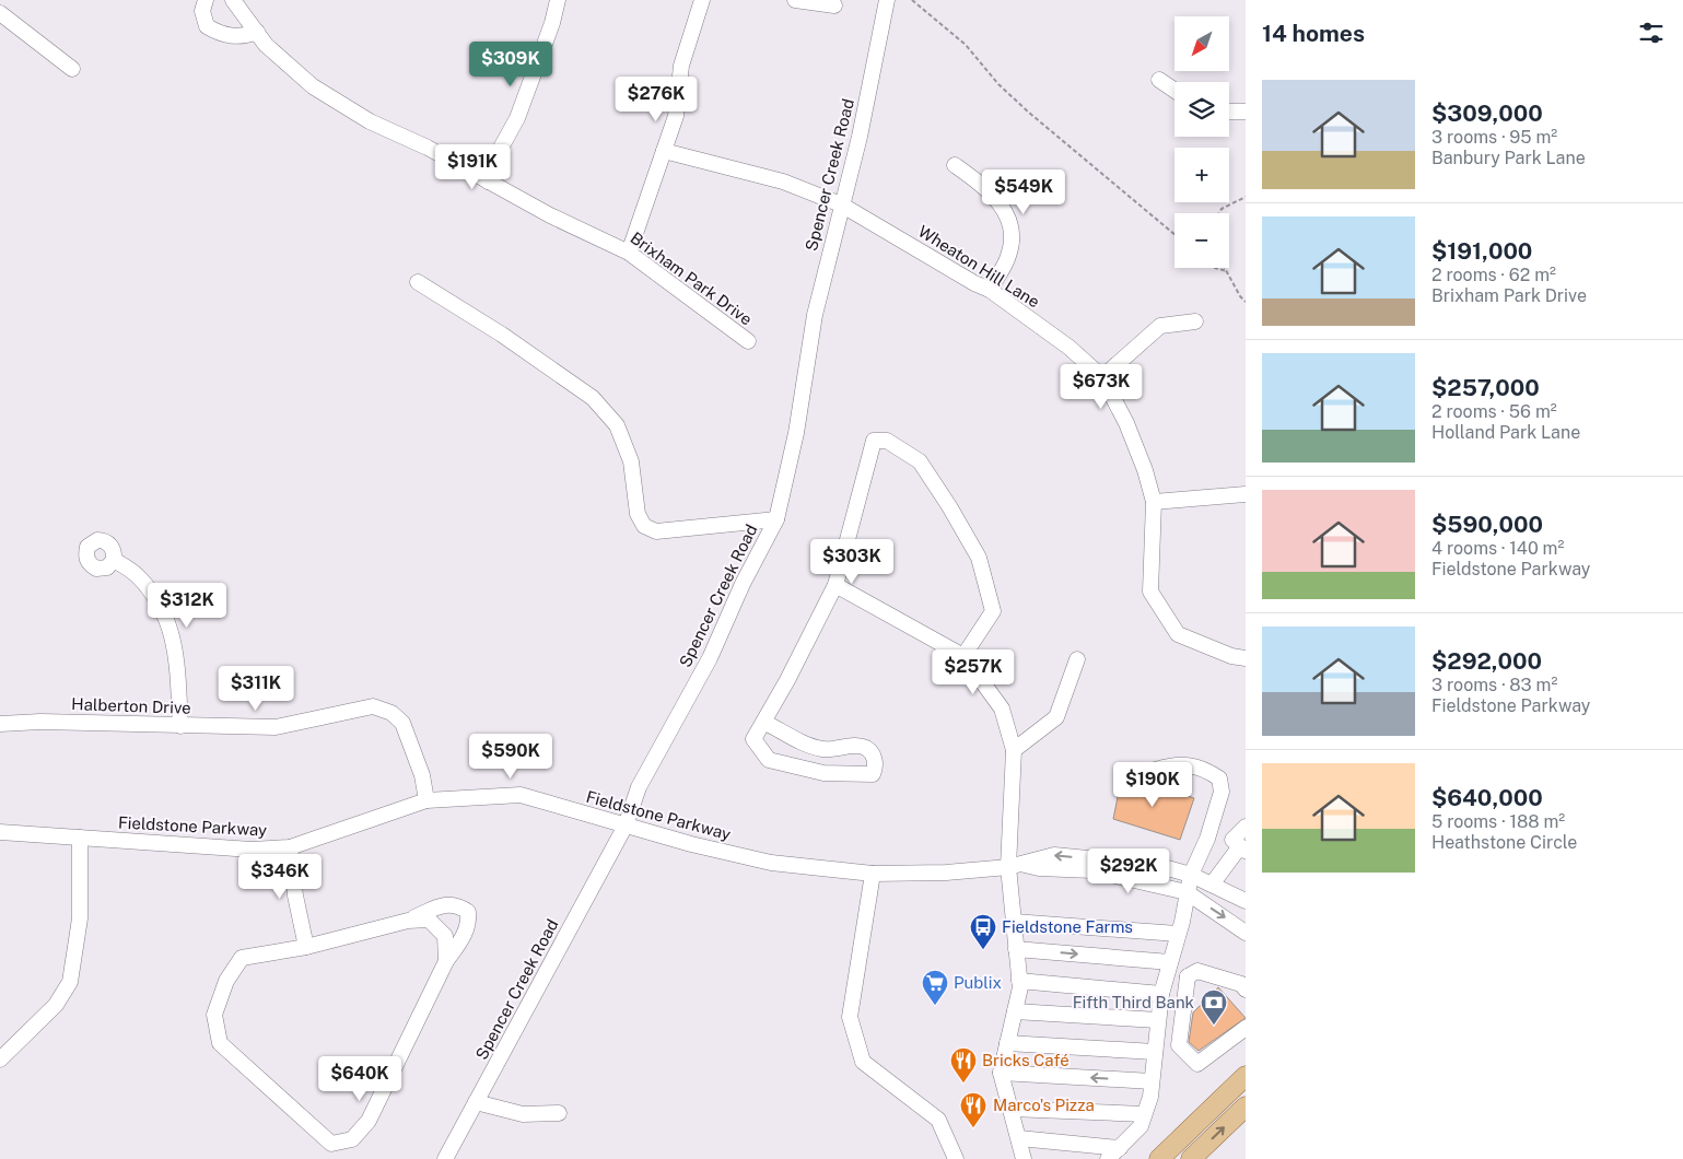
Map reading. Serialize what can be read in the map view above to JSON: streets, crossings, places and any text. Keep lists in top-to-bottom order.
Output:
{
  "streets": {
    "street": [
      "Spencer Creek Road",
      "Wheaton Hill Lane",
      "Brixham Park Drive",
      "Halberton Drive",
      "Fieldstone Parkway"
    ]
  },
  "crossings": [
    ["Spencer Creek Road", "Wheaton Hill Lane"],
    ["Spencer Creek Road", "Fieldstone Parkway"],
    ["Halberton Drive", "Fieldstone Parkway"]
  ],
  "places": {
    "bus stop": ["Fieldstone Farms"],
    "supermarket": ["Publix"],
    "bank": ["Fifth Third Bank"],
    "restaurant": ["Bricks Café", "Marco's Pizza"]
  },
  "north": "bottom left",
  "page": {
    "heading": "14 homes",
    "map_buttons": ["+", "−"],
    "price": [
      "$309K",
      "$276K",
      "$191K",
      "$549K",
      "$673K",
      "$303K",
      "$312K",
      "$257K",
      "$311K",
      "$590K",
      "$190K",
      "$292K",
      "$346K",
      "$640K"
    ],
    "list": [
      {
        "name": "$309,000",
        "note": "3 rooms · 95 m² · Banbury Park Lane"
      },
      {
        "name": "$191,000",
        "note": "2 rooms · 62 m² · Brixham Park Drive"
      },
      {
        "name": "$257,000",
        "note": "2 rooms · 56 m² · Holland Park Lane"
      },
      {
        "name": "$590,000",
        "note": "4 rooms · 140 m² · Fieldstone Parkway"
      },
      {
        "name": "$292,000",
        "note": "3 rooms · 83 m² · Fieldstone Parkway"
      },
      {
        "name": "$640,000",
        "note": "5 rooms · 188 m² · Heathstone Circle"
      }
    ]
  }
}
